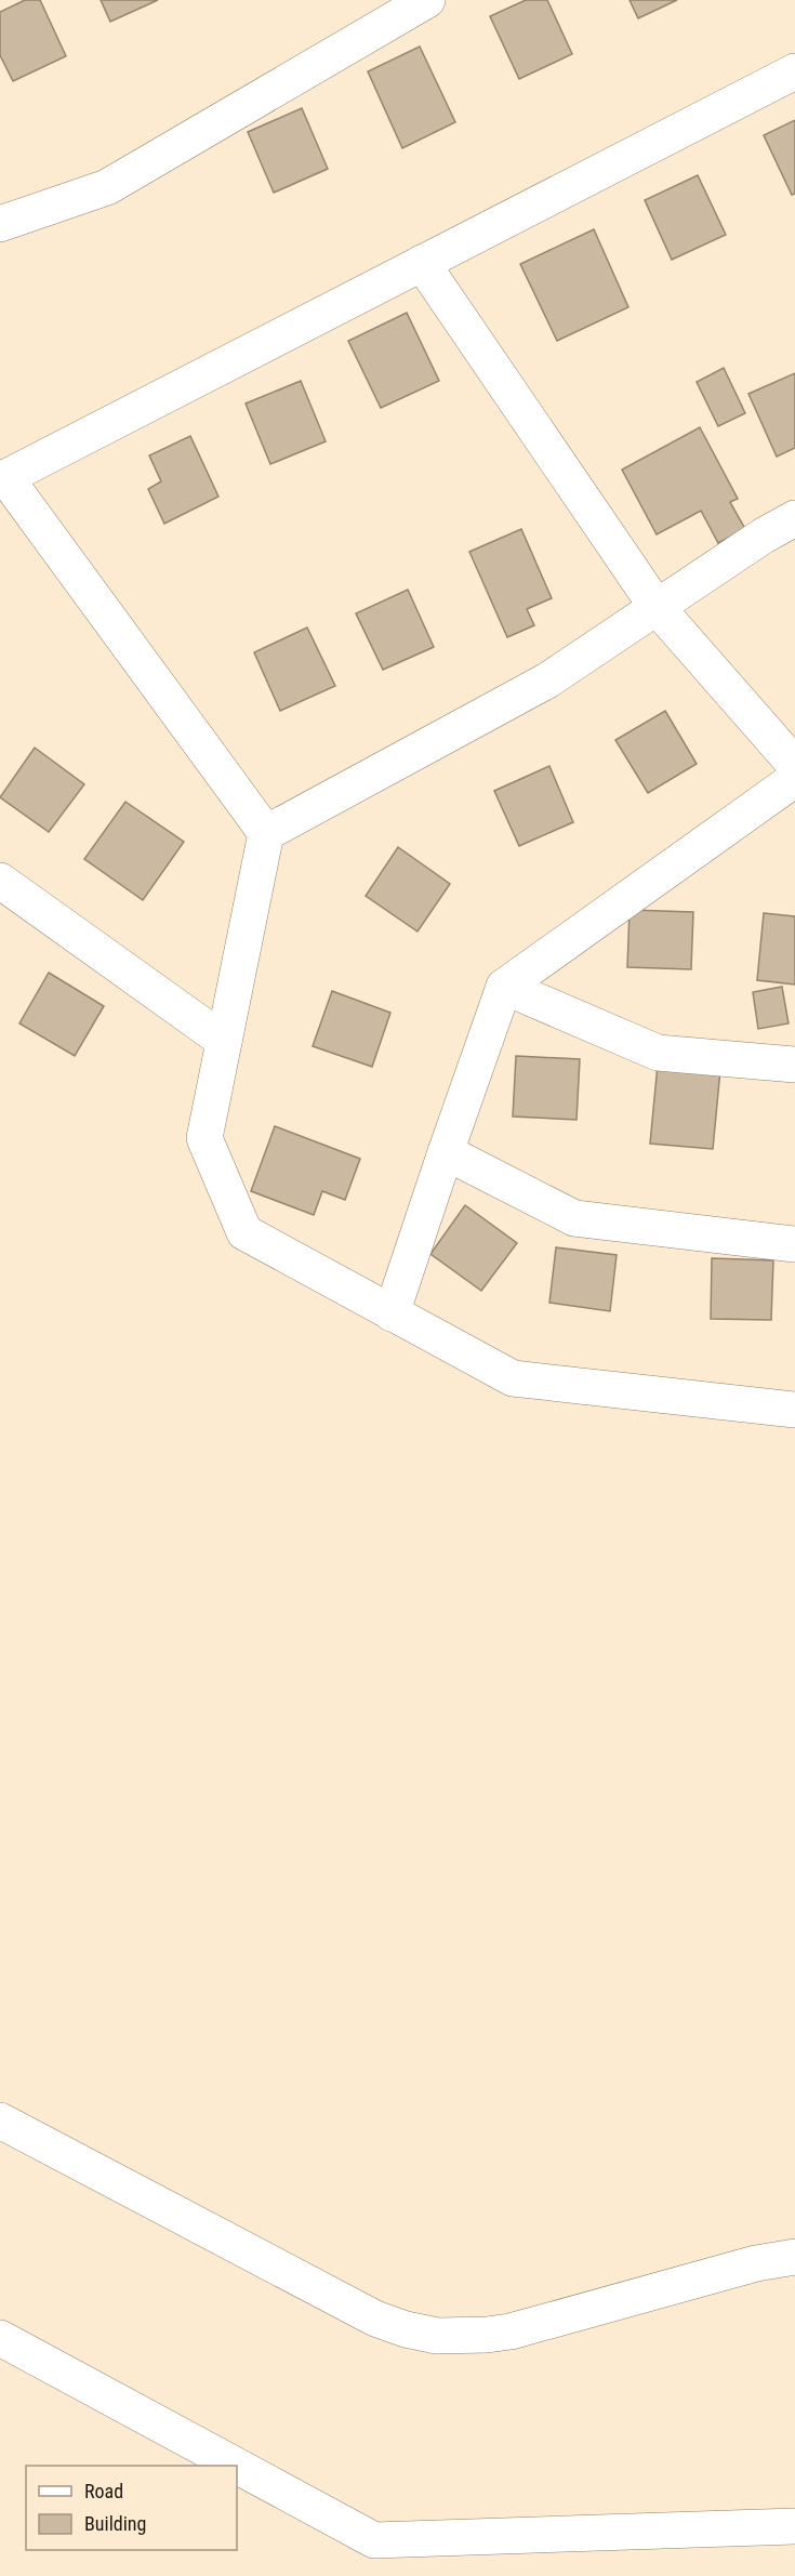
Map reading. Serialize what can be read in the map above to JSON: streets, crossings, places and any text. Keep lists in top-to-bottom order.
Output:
{
  "legend": ["Road", "Building"]
}
